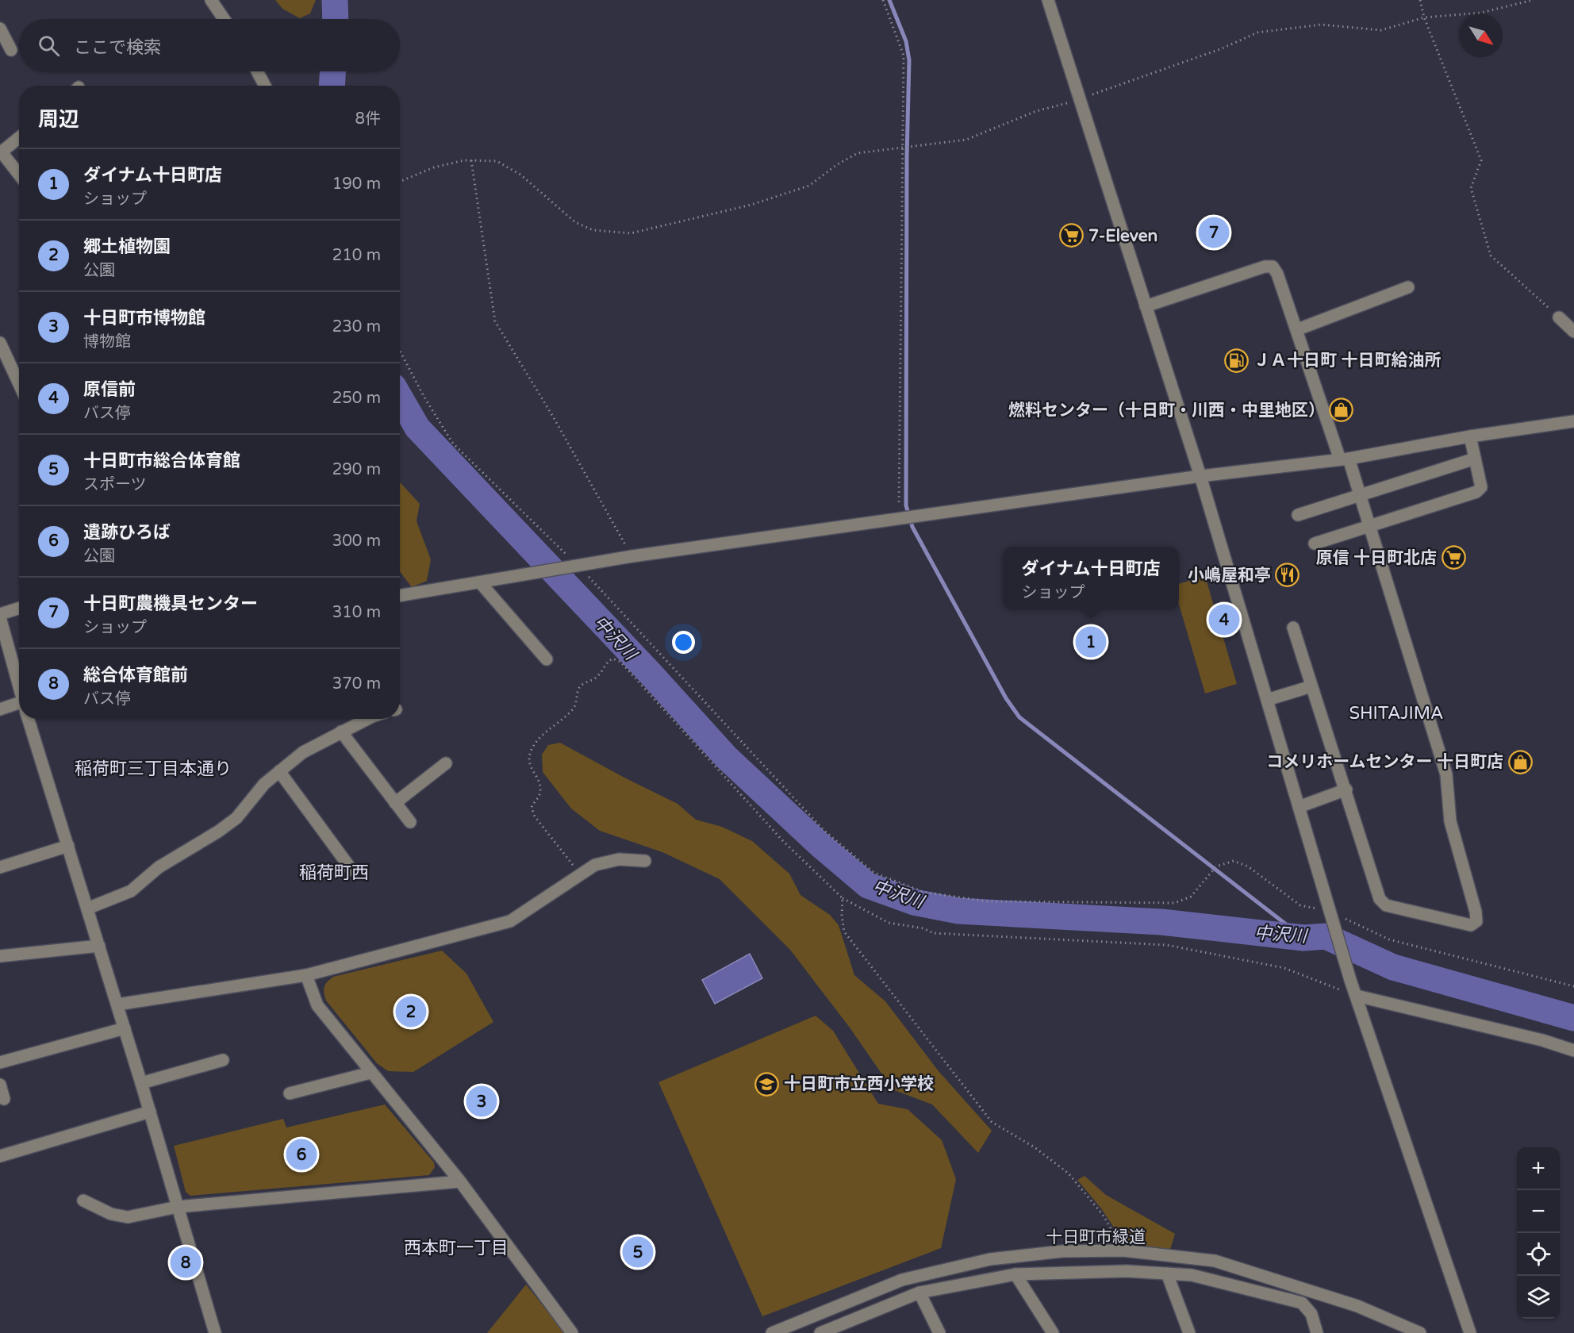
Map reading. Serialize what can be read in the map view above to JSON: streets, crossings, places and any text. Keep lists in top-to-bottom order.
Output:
{
  "streets": {
    "street": ["十日町市緑道"]
  },
  "districts": [
    "SHITAJIMA",
    "稲荷町三丁目本通り",
    "稲荷町西",
    "西本町一丁目"
  ],
  "water": ["中沢川"],
  "places": {
    "supermarket": ["7-Eleven", "原信 十日町北店"],
    "fuel station": ["ＪＡ十日町 十日町給油所"],
    "shop": ["燃料センター（十日町・川西・中里地区）", "コメリホームセンター 十日町店"],
    "restaurant": ["小嶋屋和亭"],
    "school or university": ["十日町市立西小学校"]
  },
  "north": "bottom right",
  "page": {
    "search": "ここで検索",
    "heading": ["周辺", "8件"],
    "list": [
      {
        "mark": "1",
        "name": "ダイナム十日町店",
        "note": "ショップ",
        "value": "190 m"
      },
      {
        "mark": "2",
        "name": "郷土植物園",
        "note": "公園",
        "value": "210 m"
      },
      {
        "mark": "3",
        "name": "十日町市博物館",
        "note": "博物館",
        "value": "230 m"
      },
      {
        "mark": "4",
        "name": "原信前",
        "note": "バス停",
        "value": "250 m"
      },
      {
        "mark": "5",
        "name": "十日町市総合体育館",
        "note": "スポーツ",
        "value": "290 m"
      },
      {
        "mark": "6",
        "name": "遺跡ひろば",
        "note": "公園",
        "value": "300 m"
      },
      {
        "mark": "7",
        "name": "十日町農機具センター",
        "note": "ショップ",
        "value": "310 m"
      },
      {
        "mark": "8",
        "name": "総合体育館前",
        "note": "バス停",
        "value": "370 m"
      }
    ],
    "pins": [
      "7",
      "4",
      "1",
      "2",
      "3",
      "6",
      "5",
      "8"
    ],
    "popup": ["ダイナム十日町店", "ショップ"],
    "map_buttons": ["+", "−"]
  }
}
